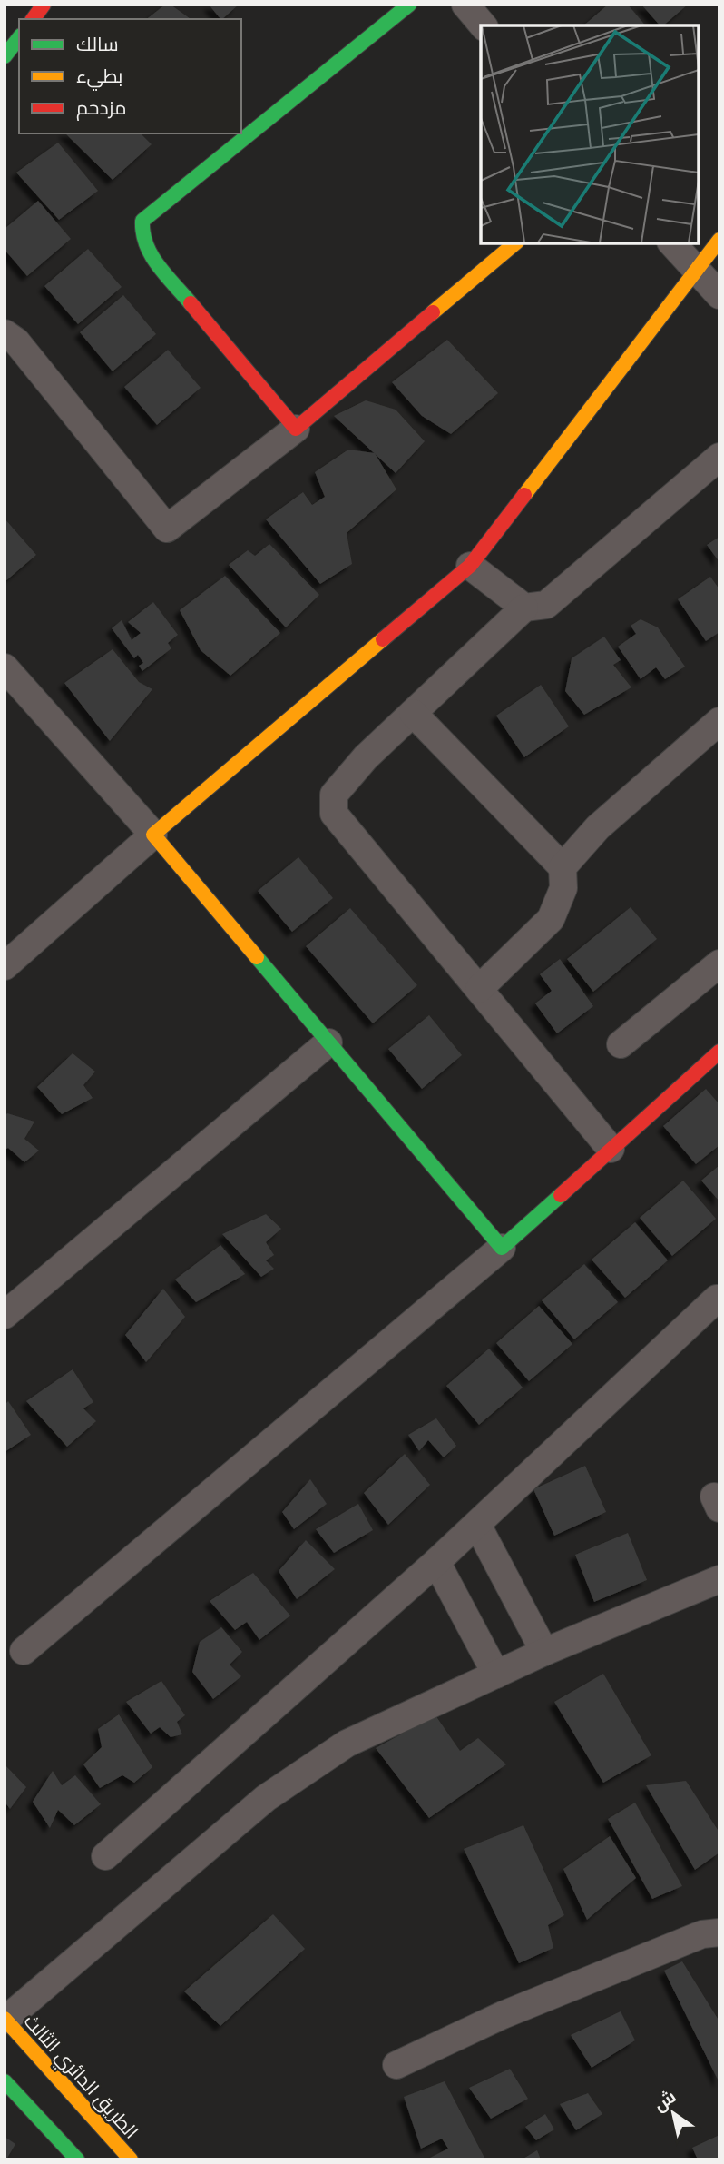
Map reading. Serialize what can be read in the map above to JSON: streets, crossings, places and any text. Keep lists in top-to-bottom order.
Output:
{
  "streets": {
    "main road": ["الطريق الدائري الثالث"]
  },
  "legend": ["سالك", "بطيء", "مزدحم"],
  "north": "top left"
}
